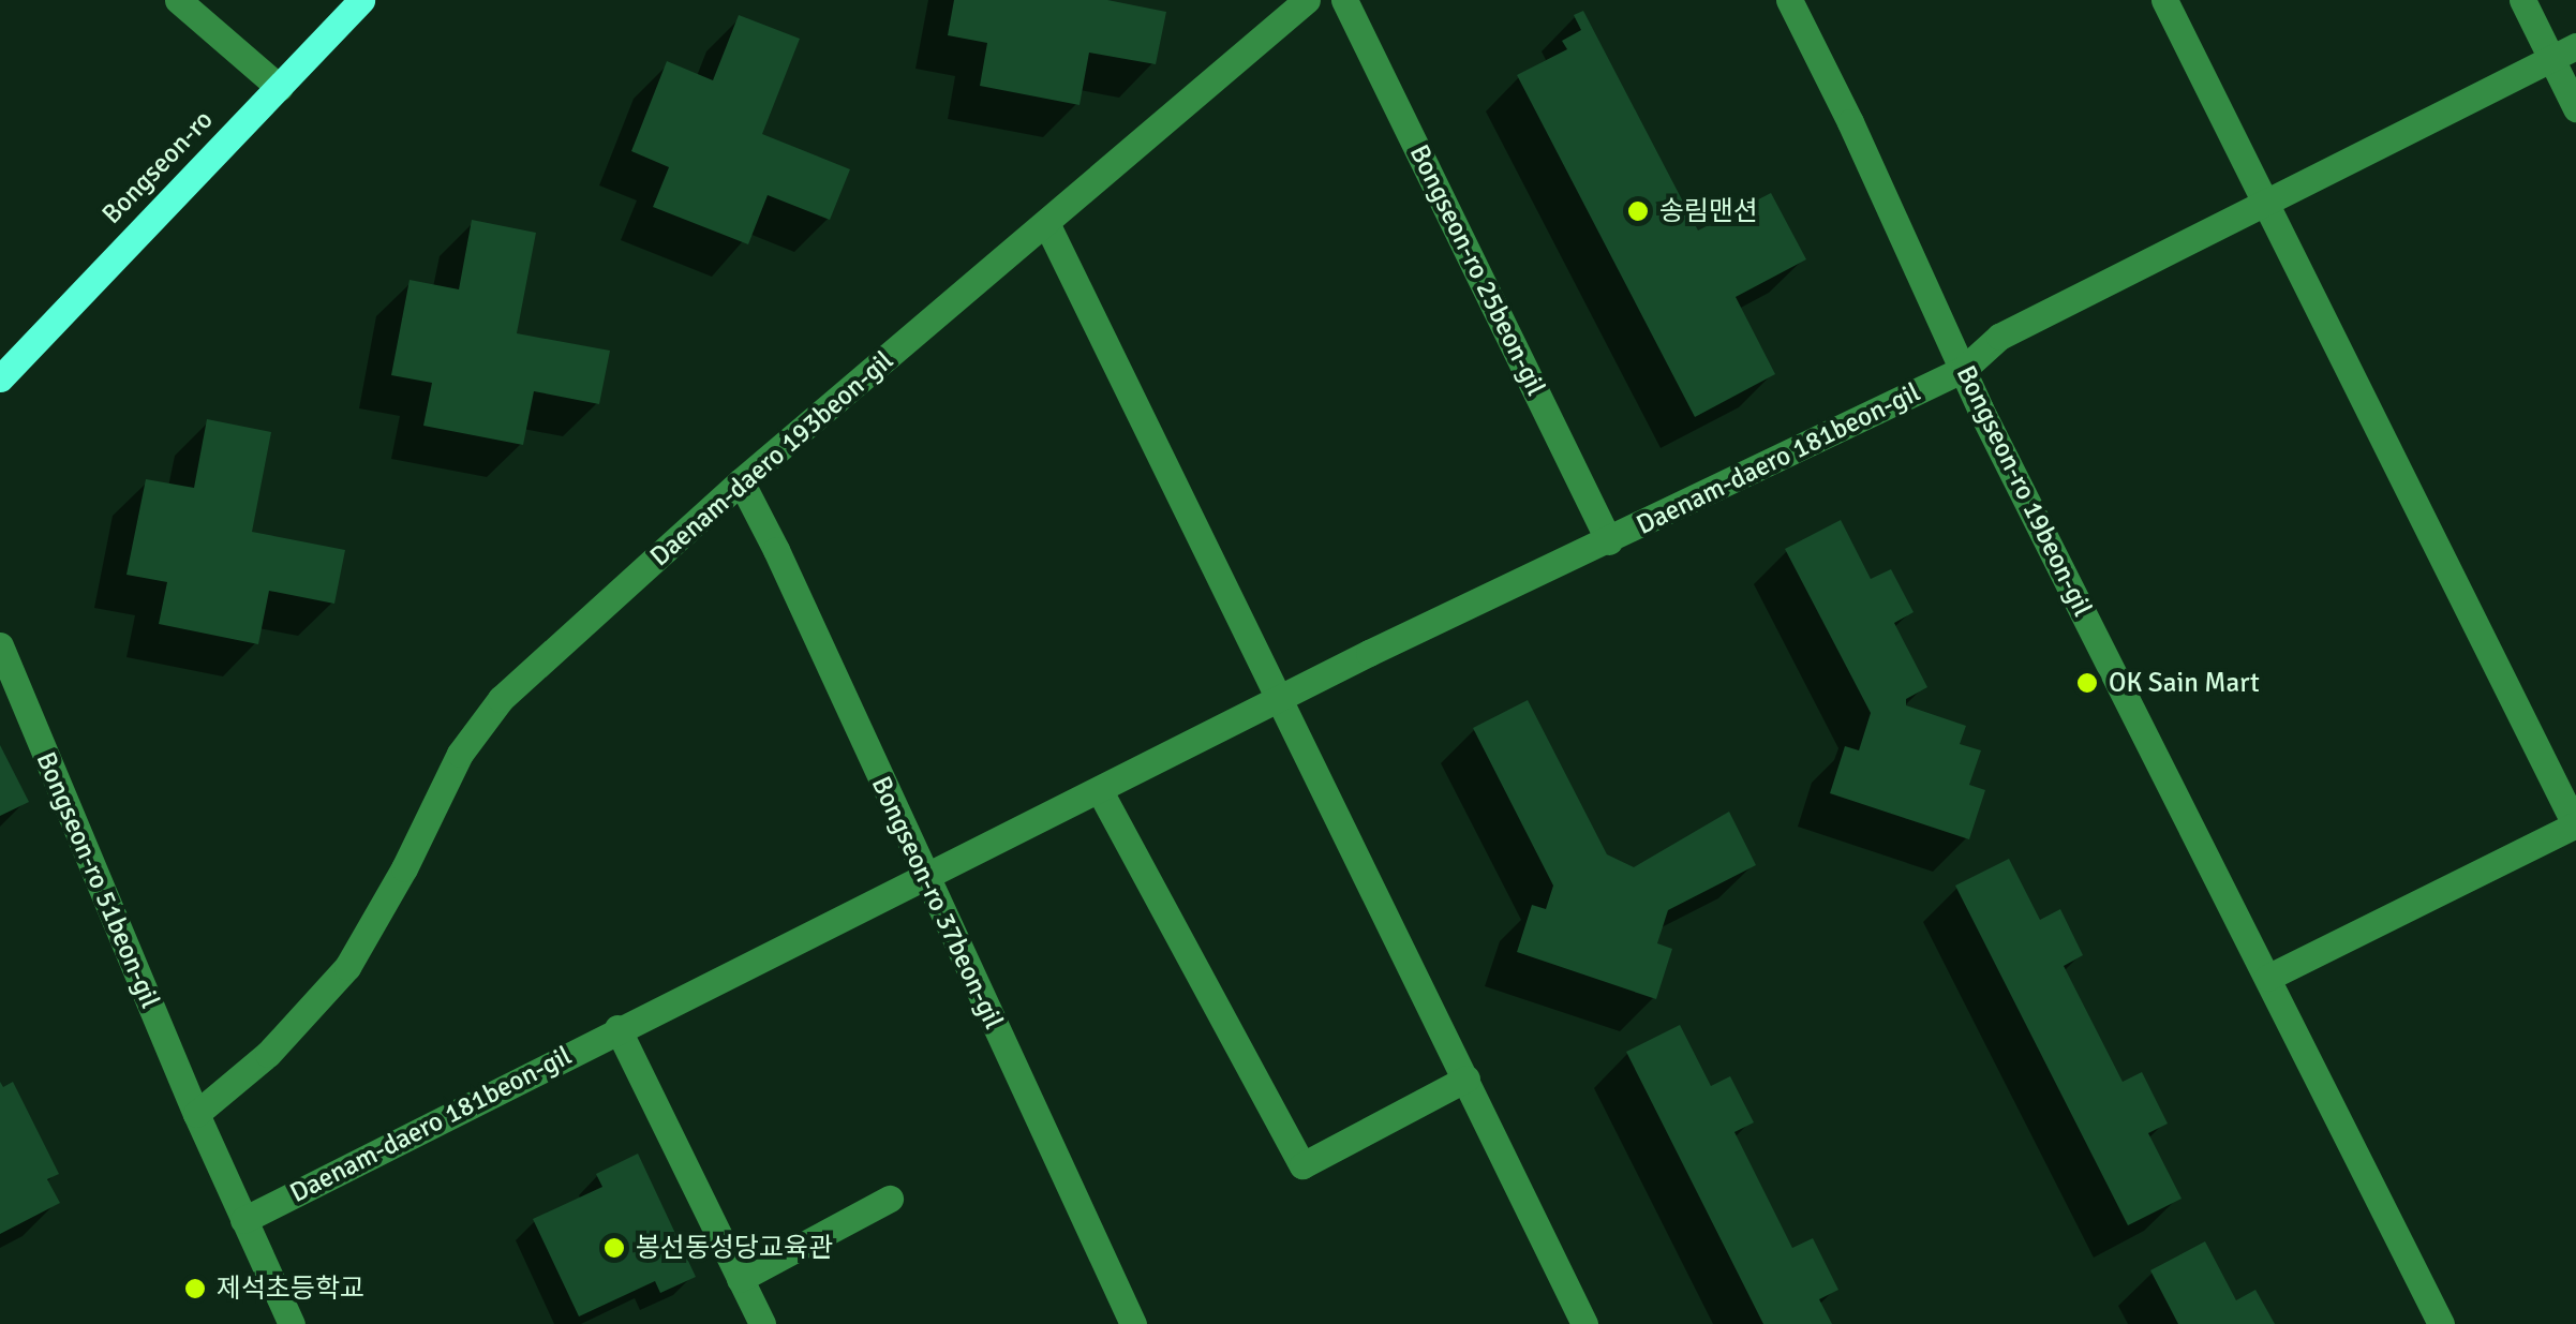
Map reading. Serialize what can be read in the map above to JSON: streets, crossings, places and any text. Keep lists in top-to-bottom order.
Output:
{
  "streets": {
    "main road": ["Bongseon-ro"],
    "street": [
      "Bongseon-ro 25beon-gil",
      "Daenam-daero 193beon-gil",
      "Daenam-daero 181beon-gil",
      "Bongseon-ro 19beon-gil",
      "Bongseon-ro 51beon-gil",
      "Bongseon-ro 37beon-gil"
    ]
  },
  "crossings": [
    ["Bongseon-ro 25beon-gil", "Daenam-daero 181beon-gil"],
    ["Daenam-daero 193beon-gil", "Bongseon-ro 51beon-gil"],
    ["Daenam-daero 193beon-gil", "Bongseon-ro 37beon-gil"],
    ["Daenam-daero 181beon-gil", "Bongseon-ro 19beon-gil"],
    ["Daenam-daero 181beon-gil", "Bongseon-ro 51beon-gil"],
    ["Daenam-daero 181beon-gil", "Bongseon-ro 37beon-gil"]
  ],
  "places": [
    "송림맨션",
    "OK Sain Mart",
    "봉선동성당교육관",
    "제석초등학교"
  ]
}
